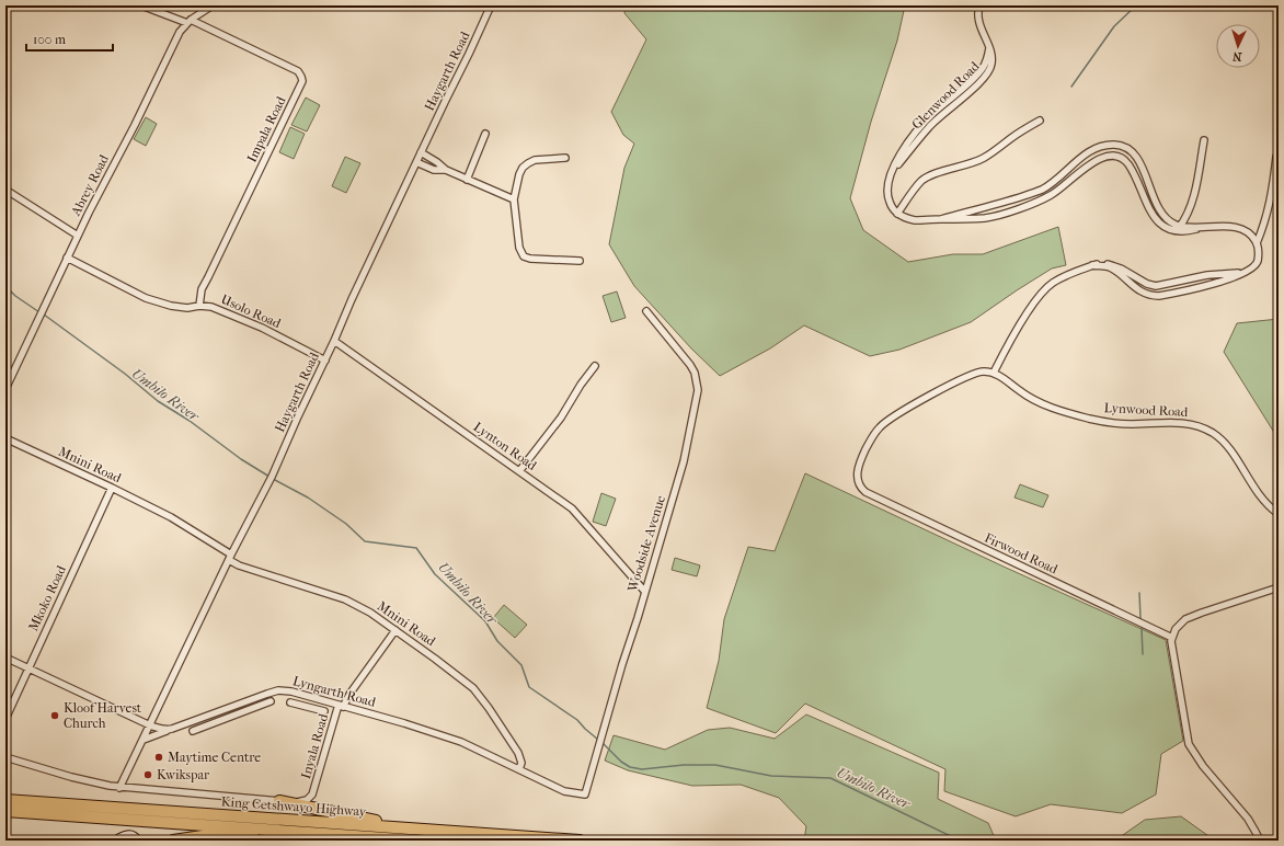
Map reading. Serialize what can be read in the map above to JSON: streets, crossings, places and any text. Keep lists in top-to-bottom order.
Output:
{
  "streets": {
    "highway": ["King Cetshwayo Highway"],
    "street": [
      "Haygarth Road",
      "Glenwood Road",
      "Impala Road",
      "Abrey Road",
      "Usolo Road",
      "Lynwood Road",
      "Lynton Road",
      "Mnini Road",
      "Woodside Avenue",
      "Firwood Road",
      "Mkoko Road",
      "Lyngarth Road",
      "Inyala Road"
    ]
  },
  "crossings": [
    ["Haygarth Road", "Usolo Road"],
    ["Haygarth Road", "Lynton Road"],
    ["Haygarth Road", "Mnini Road"],
    ["Haygarth Road", "Lyngarth Road"],
    ["Haygarth Road", "Inyala Road"],
    ["Impala Road", "Abrey Road"],
    ["Impala Road", "Usolo Road"],
    ["Abrey Road", "Usolo Road"],
    ["Lynwood Road", "Firwood Road"],
    ["Lynton Road", "Woodside Avenue"],
    ["Mnini Road", "Mkoko Road"],
    ["Mnini Road", "Lyngarth Road"],
    ["Mnini Road", "Inyala Road"],
    ["Woodside Avenue", "Lyngarth Road"],
    ["Lyngarth Road", "Inyala Road"]
  ],
  "water": ["Umbilo River"],
  "places": ["Kloof Harvest Church", "Maytime Centre", "Kwikspar"],
  "scale_bar": "100 m",
  "north": "bottom"
}
